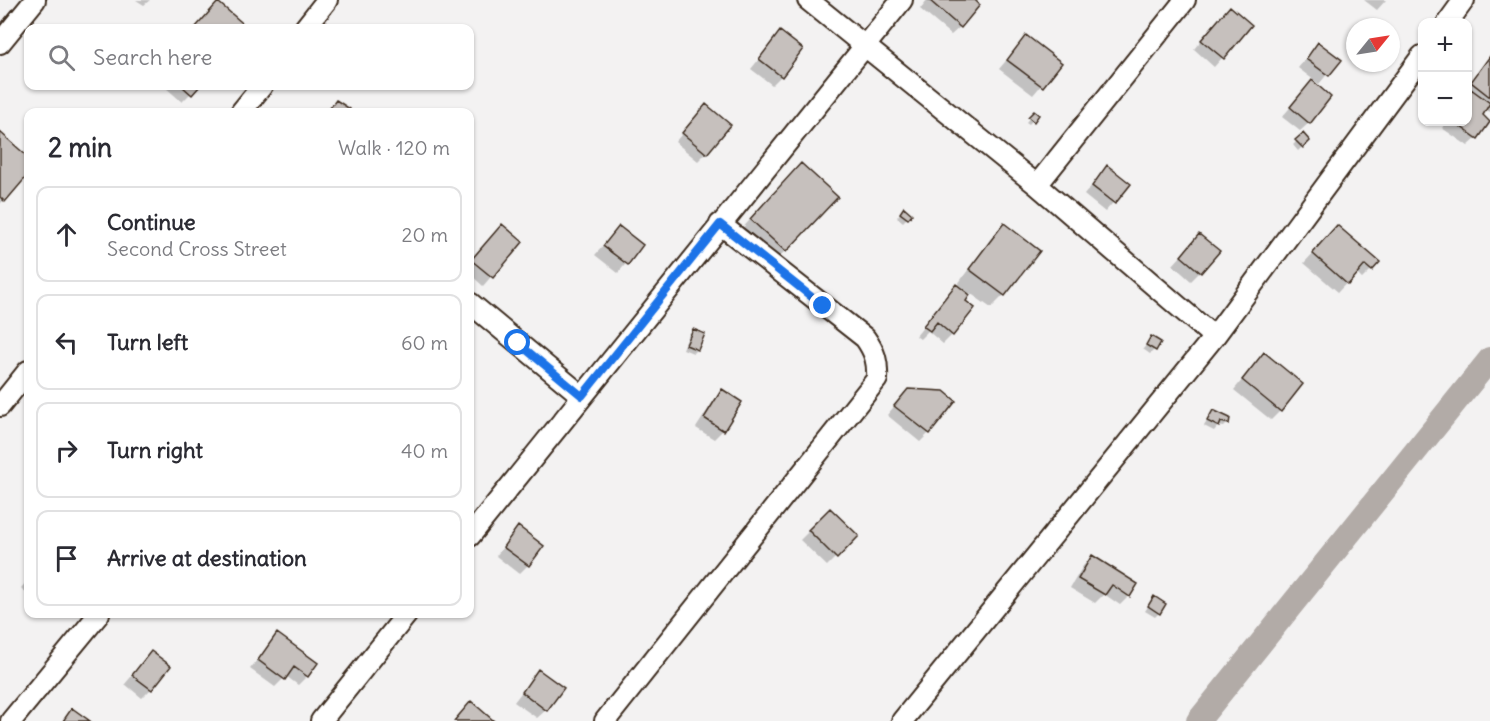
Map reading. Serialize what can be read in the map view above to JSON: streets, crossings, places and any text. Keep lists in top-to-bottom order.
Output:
{
  "north": "top right",
  "page": {
    "map_buttons": ["+", "−"],
    "search": "Search here",
    "heading": ["2 min", "Walk · 120 m"],
    "list": [
      ["Continue", "Second Cross Street", "20 m"],
      ["Turn left", "60 m"],
      ["Turn right", "40 m"],
      "Arrive at destination"
    ]
  }
}
